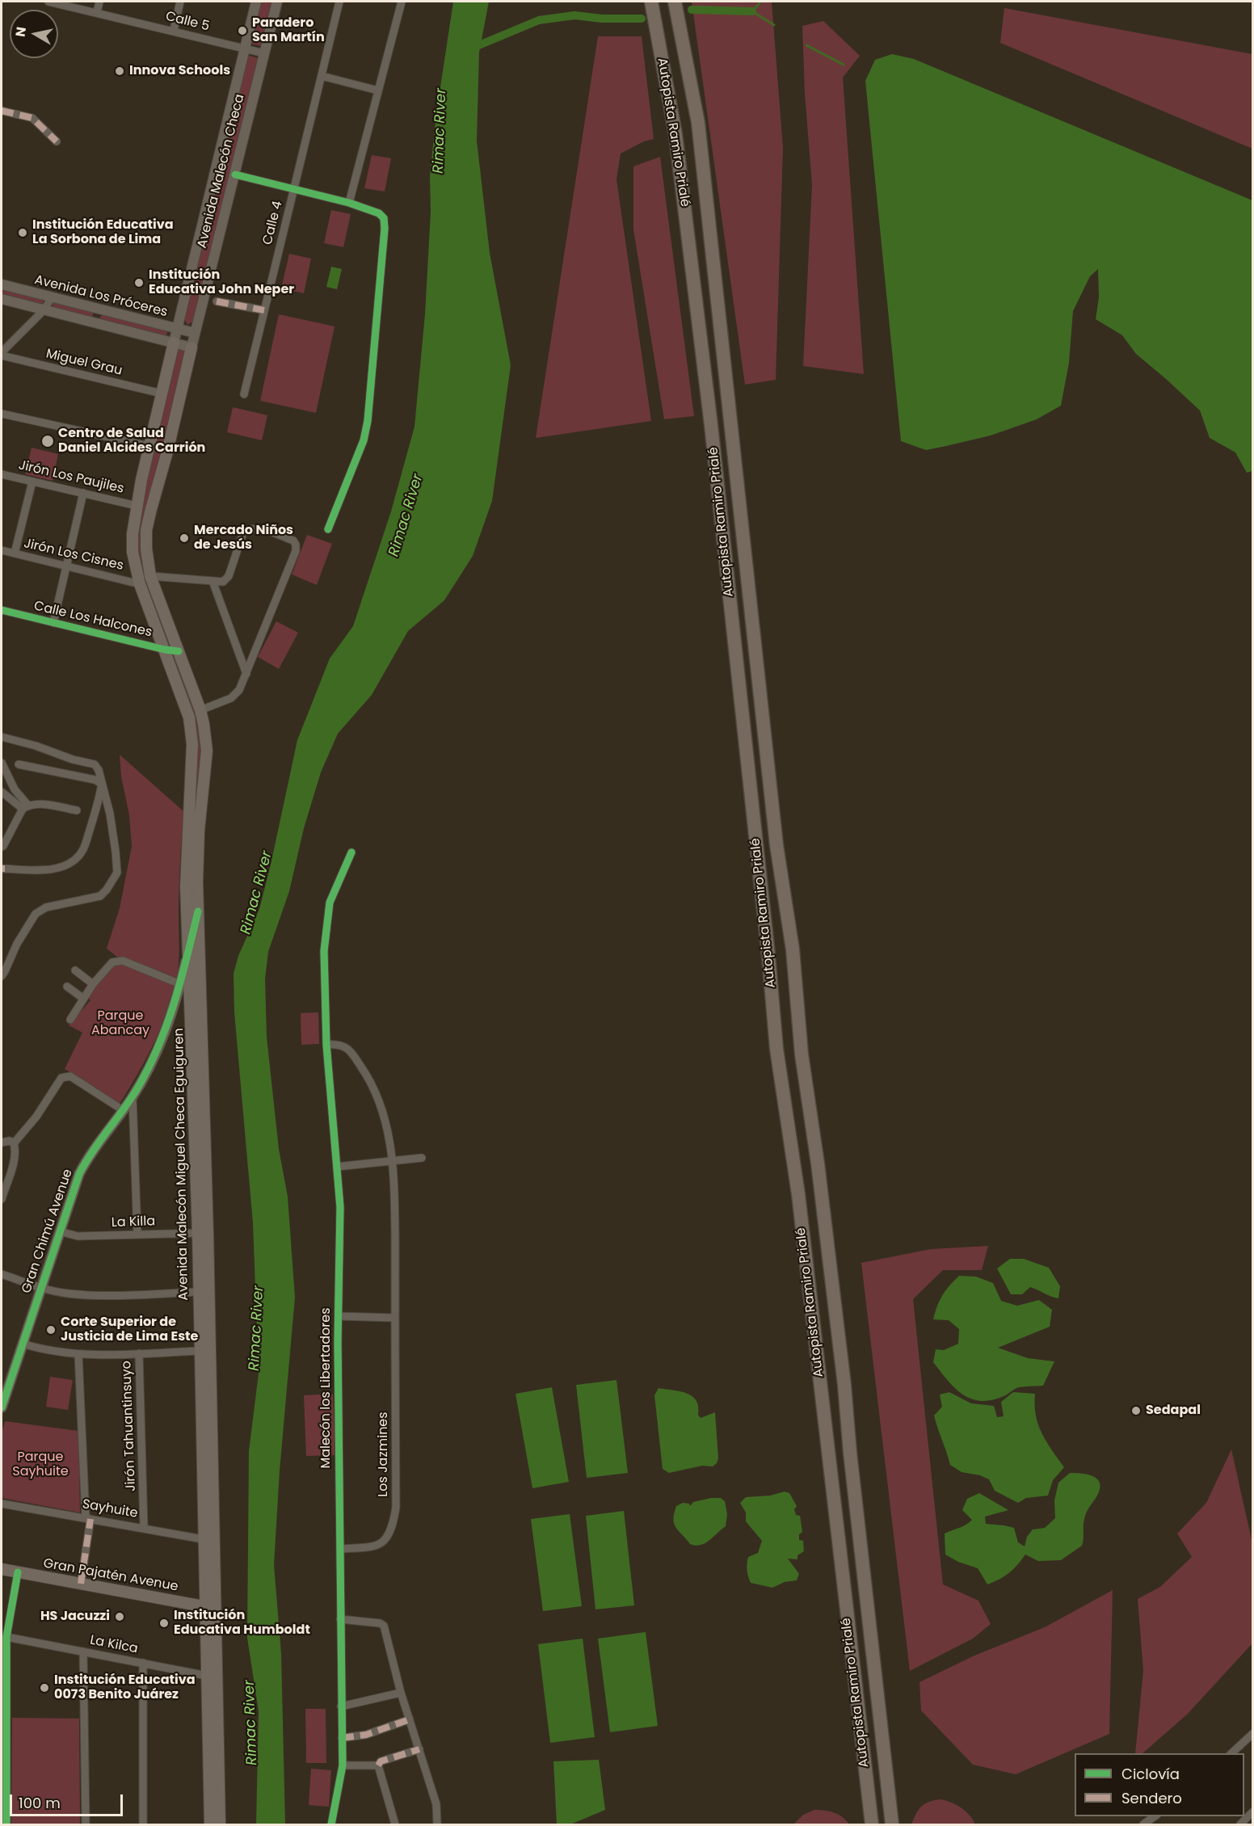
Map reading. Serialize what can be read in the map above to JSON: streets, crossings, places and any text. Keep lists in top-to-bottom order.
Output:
{
  "streets": {
    "highway": ["Autopista Ramiro Prialé"],
    "main road": [
      "Avenida Malecón Checa",
      "Avenida Los Próceres",
      "Avenida Malecón Miguel Checa Eguiguren",
      "Gran Chimú Avenue",
      "Gran Pajatén Avenue"
    ],
    "street": [
      "Calle 5",
      "Calle 4",
      "Miguel Grau",
      "Jirón Los Paujiles",
      "Jirón Los Cisnes",
      "Calle Los Halcones",
      "La Killa",
      "Malecón los Libertadores",
      "Jirón Tahuantinsuyo",
      "Los Jazmines",
      "Sayhuite",
      "La Kilca"
    ]
  },
  "crossings": [
    ["Calle 5", "Avenida Malecón Checa"],
    ["Avenida Malecón Checa", "Avenida Los Próceres"],
    ["Avenida Malecón Checa", "Avenida Malecón Miguel Checa Eguiguren"],
    ["Avenida Los Próceres", "Avenida Malecón Miguel Checa Eguiguren"],
    ["Miguel Grau", "Avenida Malecón Miguel Checa Eguiguren"],
    ["Jirón Los Paujiles", "Avenida Malecón Miguel Checa Eguiguren"],
    ["Jirón Los Cisnes", "Avenida Malecón Miguel Checa Eguiguren"],
    ["Calle Los Halcones", "Avenida Malecón Miguel Checa Eguiguren"],
    ["Avenida Malecón Miguel Checa Eguiguren", "La Killa"],
    ["Avenida Malecón Miguel Checa Eguiguren", "Gran Chimú Avenue"],
    ["Avenida Malecón Miguel Checa Eguiguren", "Sayhuite"],
    ["Avenida Malecón Miguel Checa Eguiguren", "Gran Pajatén Avenue"],
    ["Avenida Malecón Miguel Checa Eguiguren", "La Kilca"],
    ["La Killa", "Gran Chimú Avenue"],
    ["Malecón los Libertadores", "Los Jazmines"],
    ["Jirón Tahuantinsuyo", "Sayhuite"]
  ],
  "water": ["Rimac River"],
  "parks": ["Parque Abancay", "Parque Sayhuite"],
  "places": [
    "Paradero San Martín",
    "Innova Schools",
    "Institución Educativa La Sorbona de Lima",
    "Institución Educativa John Neper",
    "Centro de Salud Daniel Alcides Carrión",
    "Mercado Niños de Jesús",
    "Corte Superior de Justicia de Lima Este",
    "Sedapal",
    "HS Jacuzzi",
    "Institución Educativa Humboldt",
    "Institución Educativa 0073 Benito Juárez"
  ],
  "legend": ["Ciclovía", "Sendero"],
  "scale_bar": "100 m",
  "north": "left"
}
